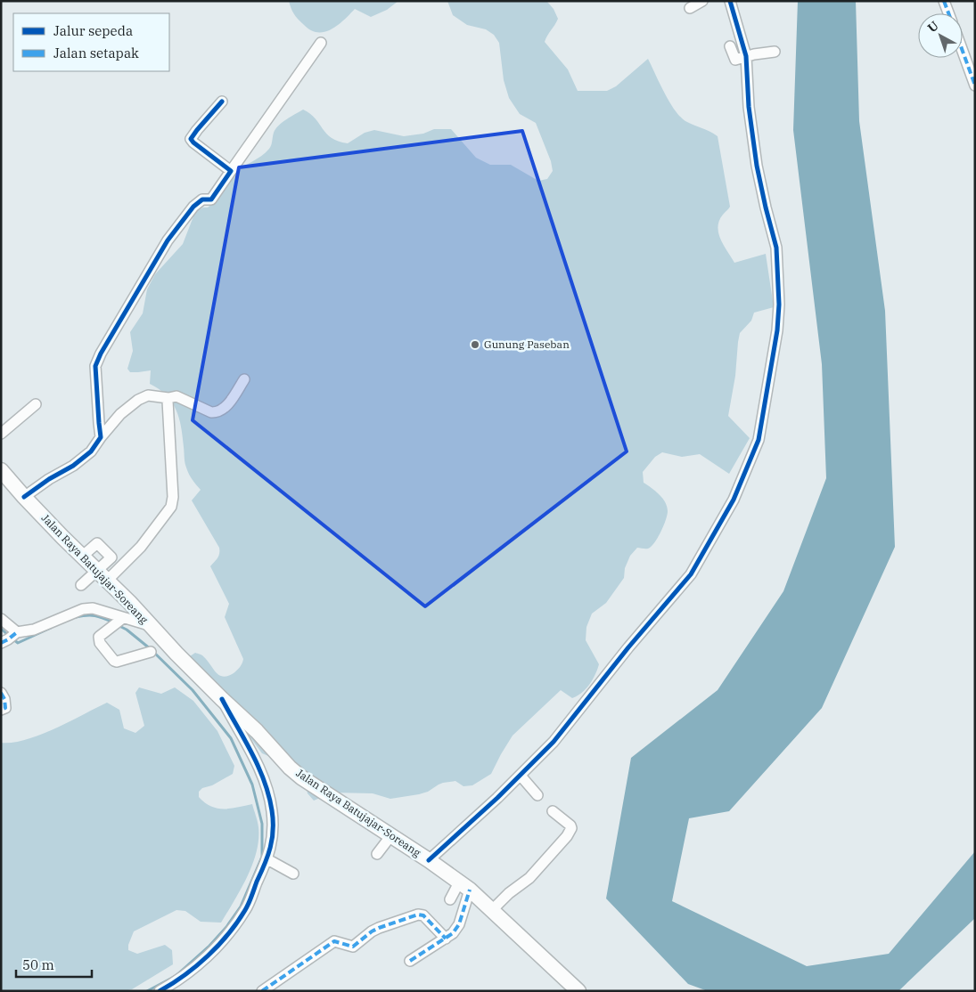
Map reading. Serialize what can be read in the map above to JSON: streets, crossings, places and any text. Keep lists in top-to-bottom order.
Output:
{
  "streets": {
    "highway": ["Jalan Raya Batujajar-Soreang"]
  },
  "places": ["Gunung Paseban"],
  "legend": ["Jalur sepeda", "Jalan setapak"],
  "scale_bar": "50 m",
  "north": "top left"
}
